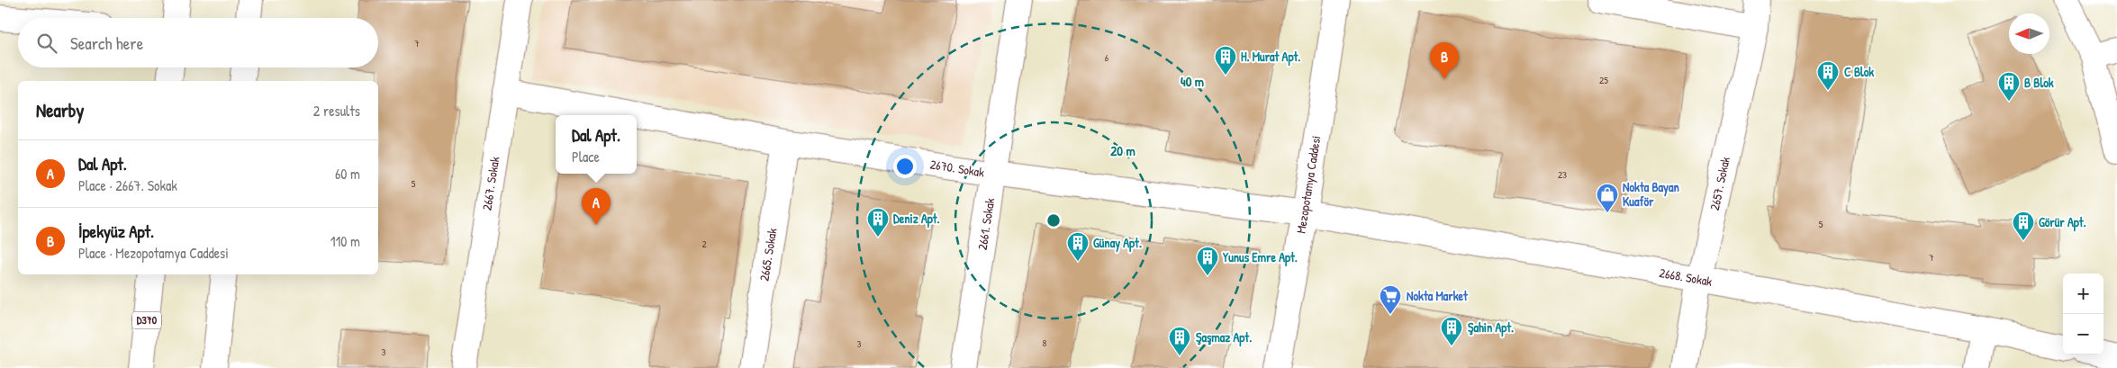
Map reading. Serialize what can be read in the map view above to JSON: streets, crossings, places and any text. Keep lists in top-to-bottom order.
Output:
{
  "streets": {
    "main road": [
      "2670. Sokak",
      "2667. Sokak",
      "2657. Sokak",
      "Mezopotamya Caddesi",
      "2661. Sokak",
      "2665. Sokak",
      "2668. Sokak",
      "D370"
    ]
  },
  "crossings": [
    ["2670. Sokak", "2667. Sokak"],
    ["2670. Sokak", "Mezopotamya Caddesi"],
    ["2670. Sokak", "2661. Sokak"],
    ["2670. Sokak", "2665. Sokak"],
    ["2670. Sokak", "2668. Sokak"],
    ["2657. Sokak", "2668. Sokak"],
    ["Mezopotamya Caddesi", "2668. Sokak"]
  ],
  "places": {
    "building": [
      "H. Murat Apt.",
      "C Blok",
      "B Blok",
      "Deniz Apt.",
      "Görür Apt.",
      "Günay Apt.",
      "Yunus Emre Apt.",
      "Şahin Apt.",
      "Şaşmaz Apt."
    ],
    "shop": ["Nokta Bayan Kuaför"],
    "supermarket": ["Nokta Market"]
  },
  "house_numbers": [
    "7",
    "6",
    "25",
    "23",
    "5",
    "5",
    "2",
    "7",
    "8",
    "3",
    "3"
  ],
  "north": "left",
  "page": {
    "search": "Search here",
    "pins": ["B", "A"],
    "heading": ["Nearby", "2 results"],
    "popup": ["Dal Apt.", "Place"],
    "list": [
      {
        "mark": "A",
        "name": "Dal Apt.",
        "note": "Place · 2667. Sokak",
        "value": "60 m"
      },
      {
        "mark": "B",
        "name": "İpekyüz Apt.",
        "note": "Place · Mezopotamya Caddesi",
        "value": "110 m"
      }
    ],
    "map_buttons": ["+", "−"]
  },
  "rings": ["40 m", "20 m"]
}
